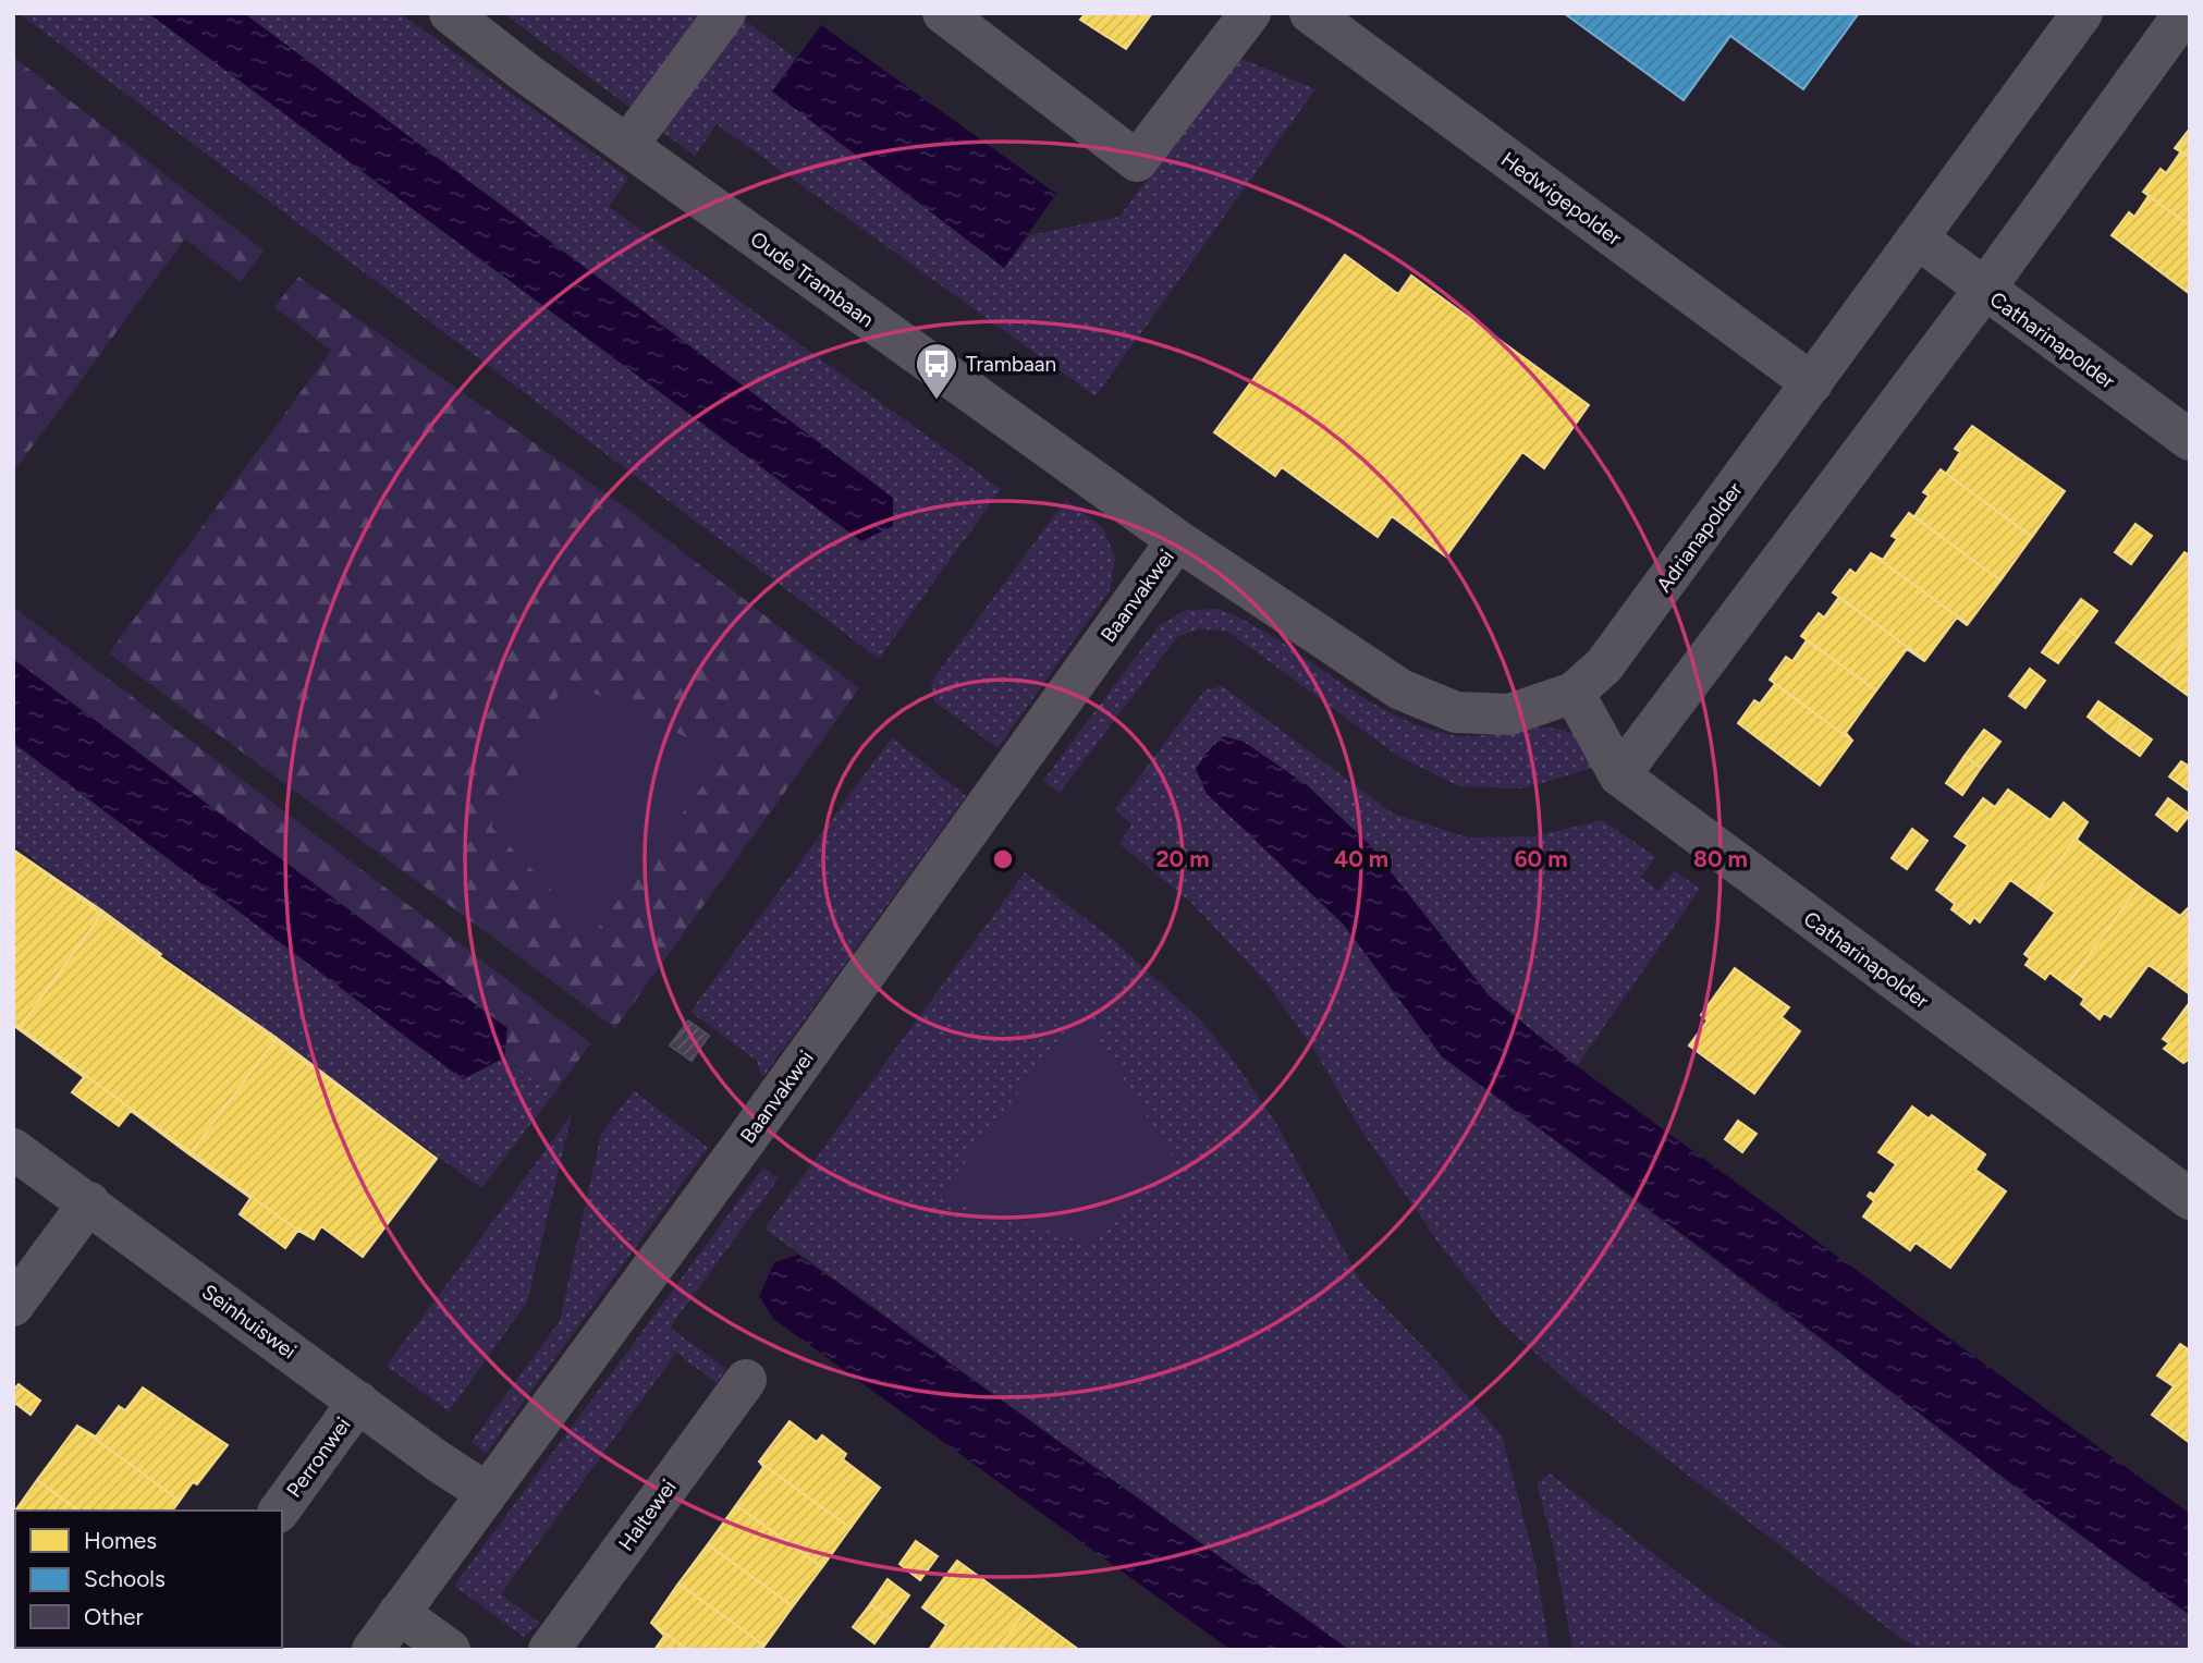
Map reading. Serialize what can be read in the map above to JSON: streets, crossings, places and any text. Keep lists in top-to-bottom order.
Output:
{
  "streets": {
    "street": [
      "Hedwigepolder",
      "Oude Trambaan",
      "Catharinapolder",
      "Adrianapolder",
      "Baanvakwei",
      "Seinhuiswei",
      "Perronwei",
      "Haltewei"
    ]
  },
  "crossings": [
    ["Hedwigepolder", "Adrianapolder"],
    ["Oude Trambaan", "Adrianapolder"],
    ["Oude Trambaan", "Baanvakwei"],
    ["Catharinapolder", "Adrianapolder"],
    ["Adrianapolder", "Baanvakwei"],
    ["Baanvakwei", "Seinhuiswei"],
    ["Seinhuiswei", "Perronwei"]
  ],
  "places": {
    "bus stop": ["Trambaan"]
  },
  "legend": ["Homes", "Schools", "Other"],
  "rings": [
    "20 m",
    "40 m",
    "60 m",
    "80 m"
  ]
}
